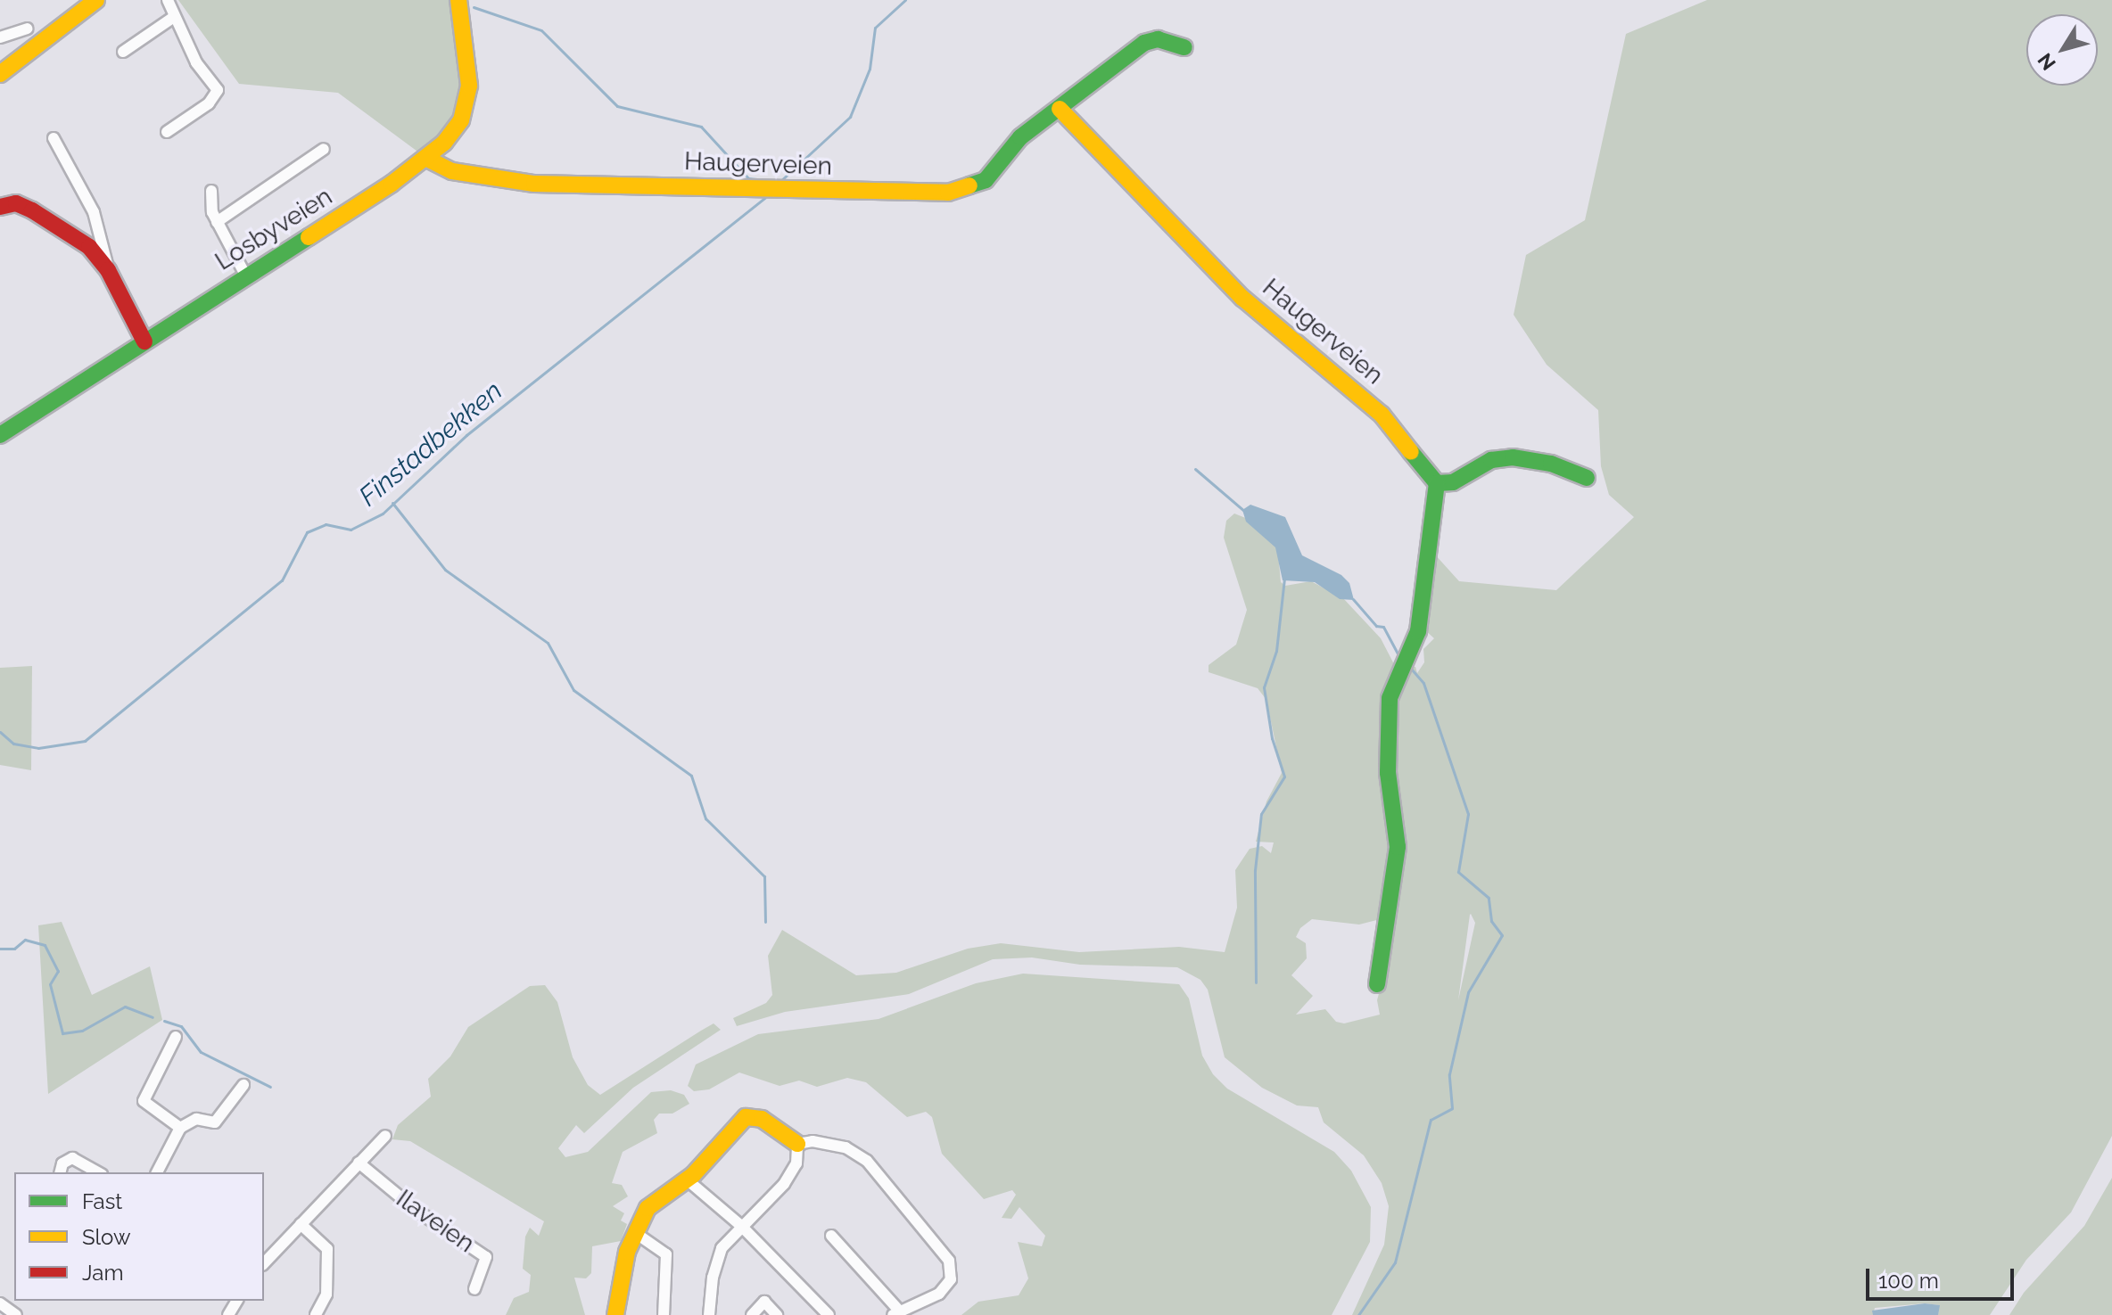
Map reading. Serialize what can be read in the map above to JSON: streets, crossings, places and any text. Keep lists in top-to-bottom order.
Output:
{
  "streets": {
    "street": ["Haugerveien", "Losbyveien", "Ilaveien"]
  },
  "crossings": [
    ["Haugerveien", "Losbyveien"]
  ],
  "water": ["Finstadbekken"],
  "legend": ["Fast", "Slow", "Jam"],
  "scale_bar": "100 m",
  "north": "bottom left"
}
